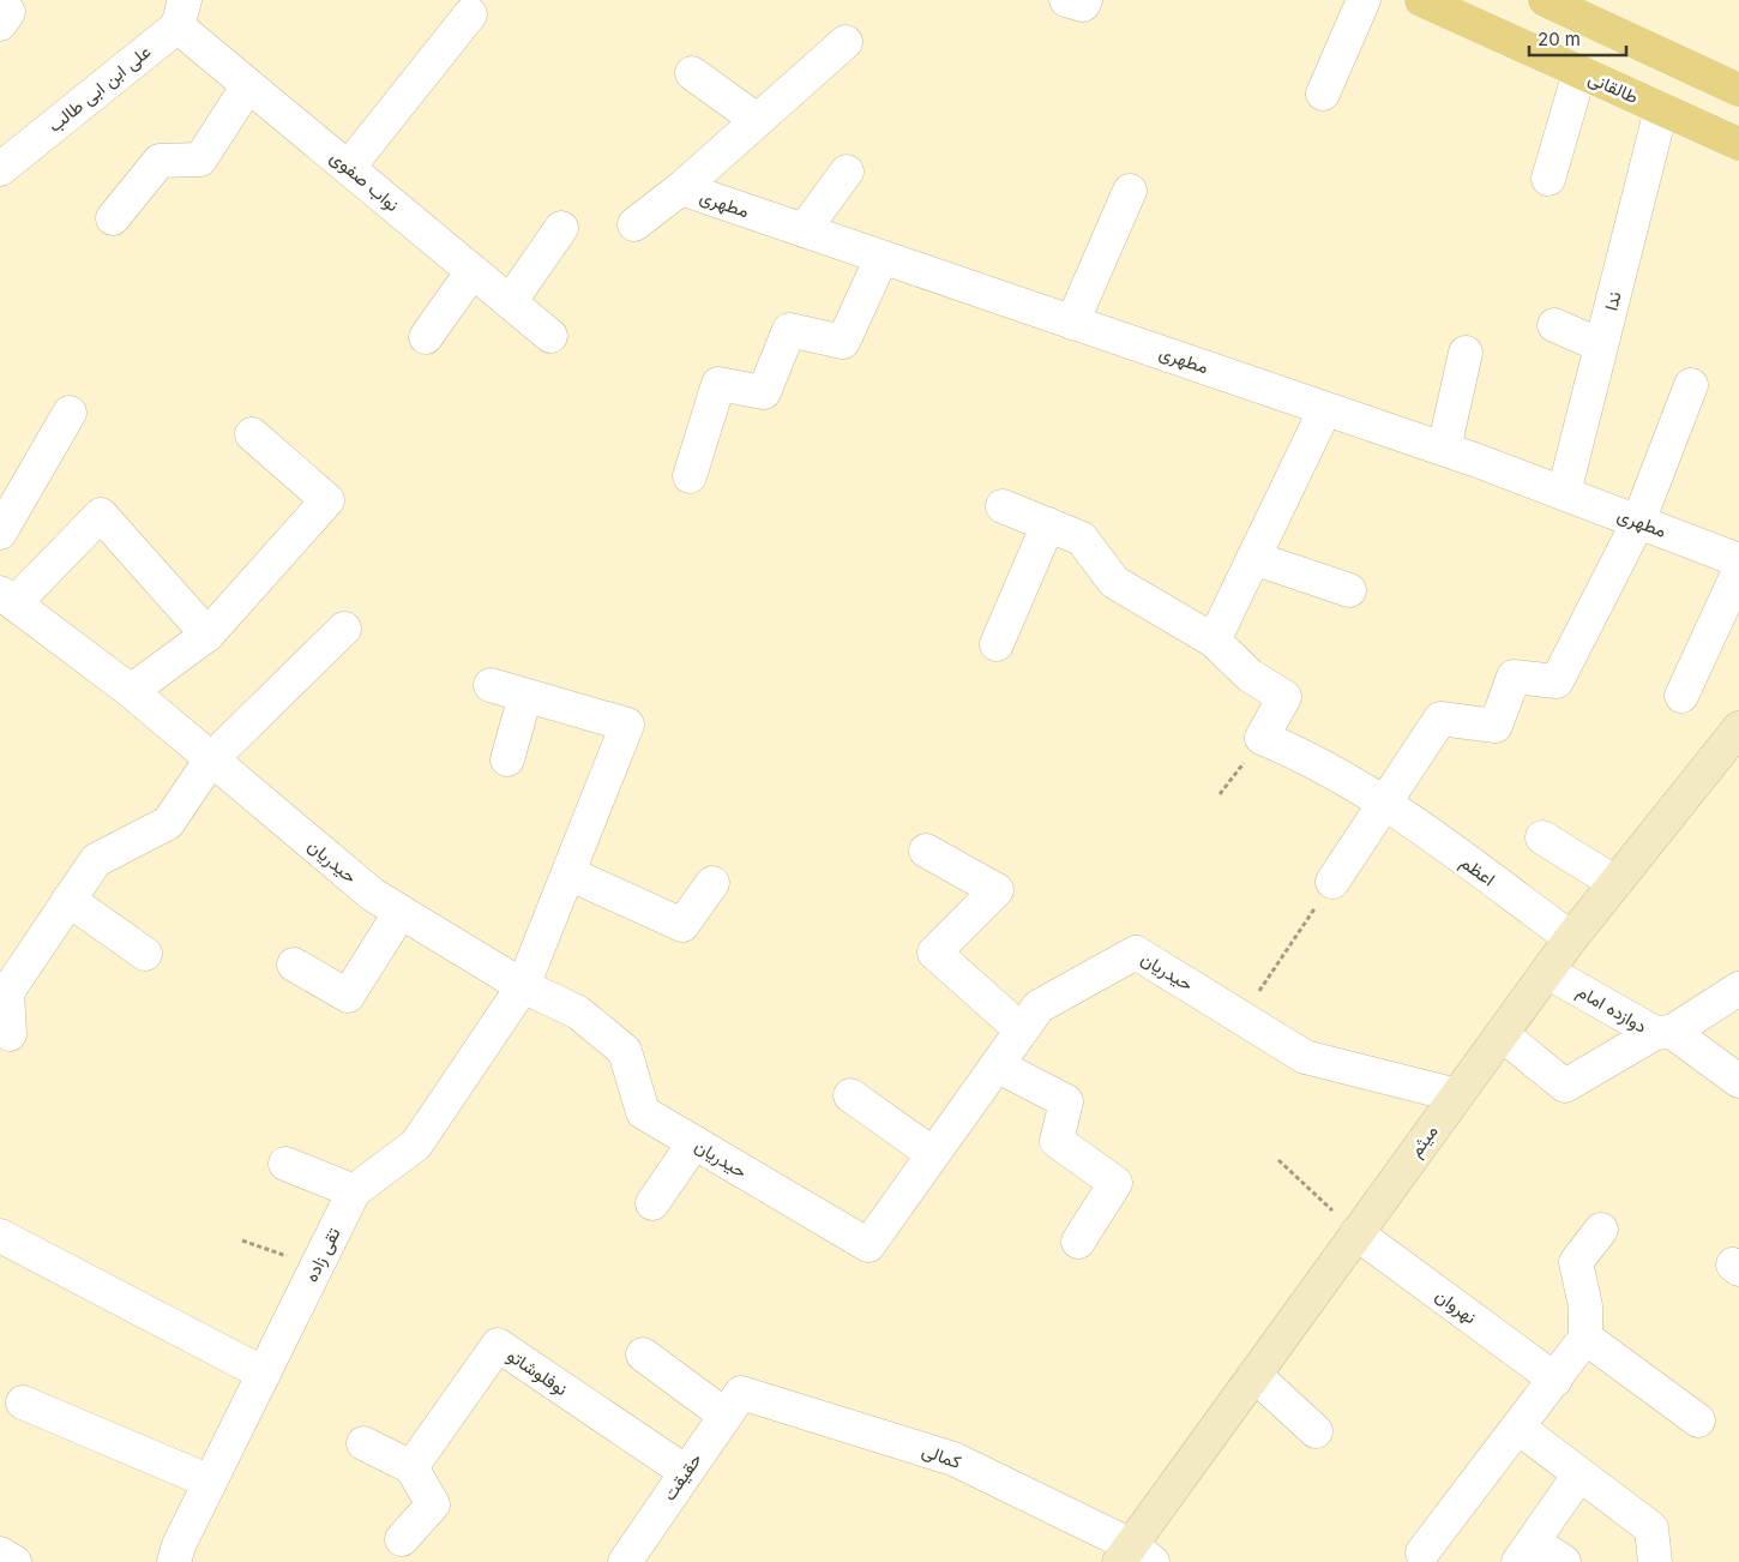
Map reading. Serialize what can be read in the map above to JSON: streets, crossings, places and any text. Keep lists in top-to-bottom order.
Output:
{
  "streets": {
    "main road": ["طالقانی", "میثم"],
    "street": [
      "علی ابن ابی طالب",
      "نواب صفوی",
      "مطهری",
      "ندا",
      "حیدریان",
      "اعظم",
      "دوازده امام",
      "تقی زاده",
      "نهروان",
      "نوفلوشاتو",
      "کمالی",
      "حقیقت"
    ]
  },
  "crossings": [
    ["طالقانی", "ندا"],
    ["علی ابن ابی طالب", "نواب صفوی"],
    ["مطهری", "ندا"],
    ["حیدریان", "میثم"],
    ["حیدریان", "تقی زاده"],
    ["اعظم", "میثم"],
    ["دوازده امام", "میثم"],
    ["میثم", "نهروان"],
    ["میثم", "کمالی"],
    ["نوفلوشاتو", "حقیقت"],
    ["کمالی", "حقیقت"]
  ],
  "scale_bar": "20 m"
}
